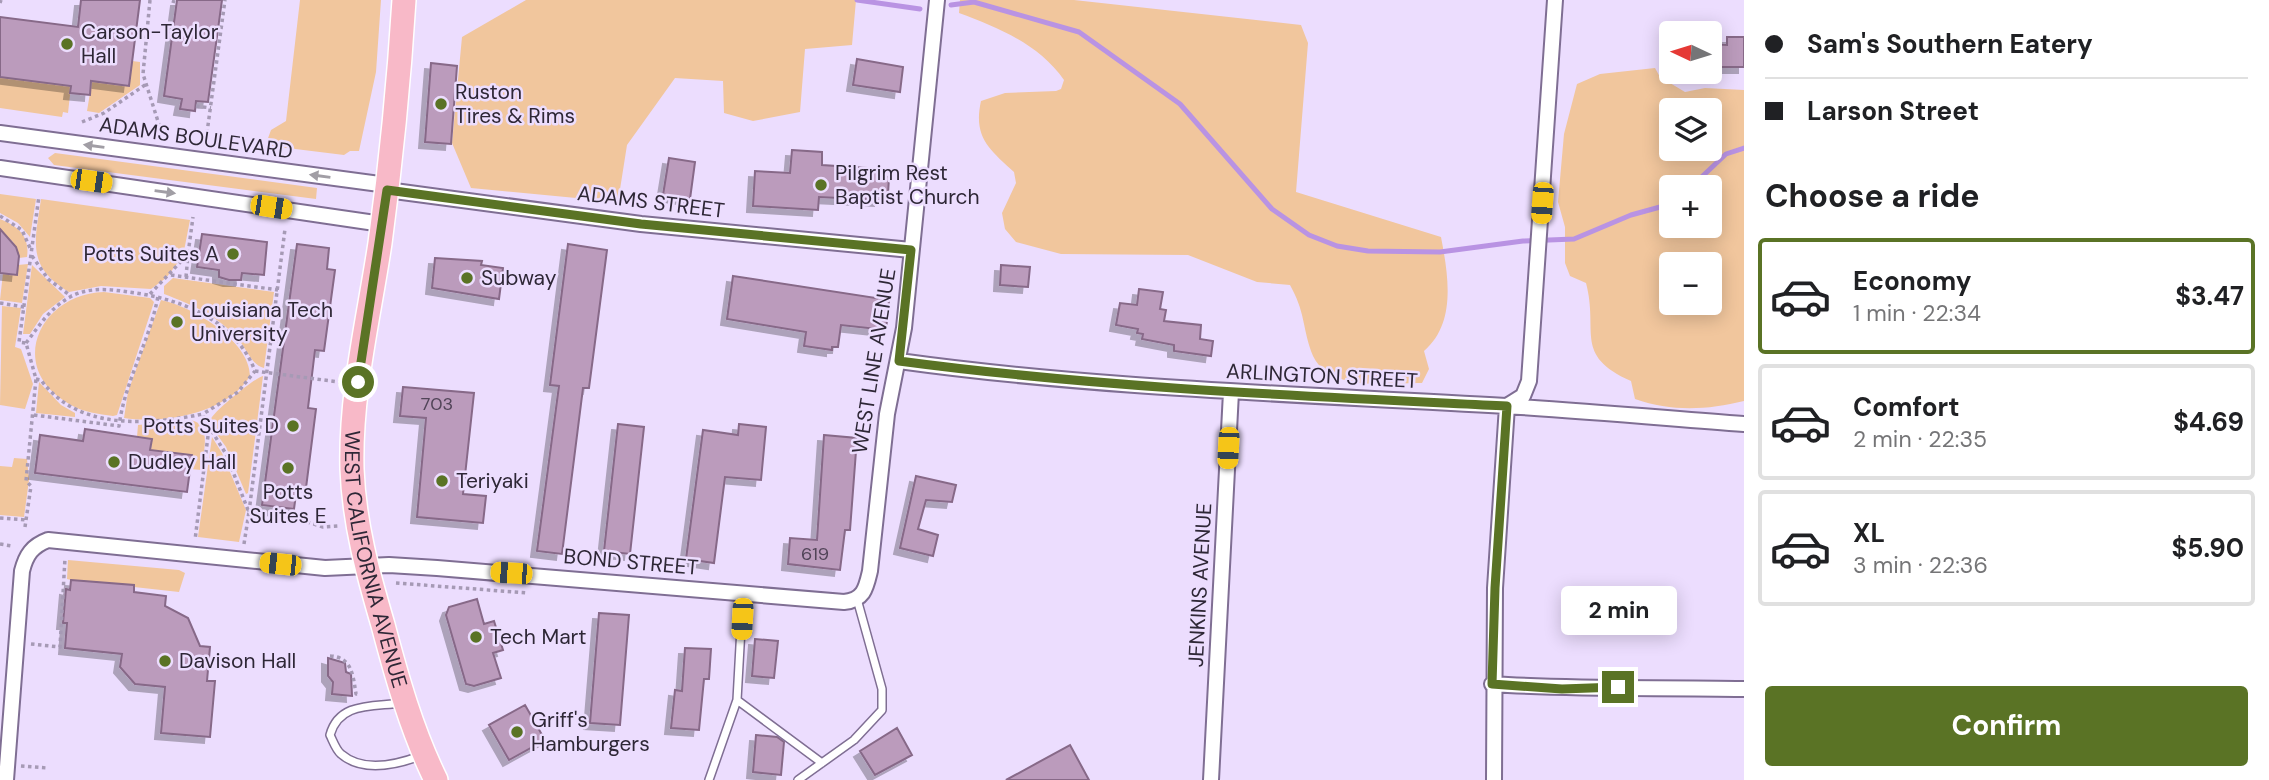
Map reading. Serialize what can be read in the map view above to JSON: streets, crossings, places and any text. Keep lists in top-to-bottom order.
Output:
{
  "streets": {
    "main road": ["WEST CALIFORNIA AVENUE"],
    "street": [
      "ADAMS BOULEVARD",
      "ADAMS STREET",
      "WEST LINE AVENUE",
      "ARLINGTON STREET",
      "BOND STREET",
      "JENKINS AVENUE"
    ]
  },
  "crossings": [
    ["ADAMS BOULEVARD", "ADAMS STREET"],
    ["ADAMS BOULEVARD", "WEST CALIFORNIA AVENUE"],
    ["ADAMS STREET", "WEST LINE AVENUE"],
    ["ADAMS STREET", "WEST CALIFORNIA AVENUE"],
    ["WEST LINE AVENUE", "ARLINGTON STREET"],
    ["WEST LINE AVENUE", "BOND STREET"],
    ["ARLINGTON STREET", "JENKINS AVENUE"],
    ["WEST CALIFORNIA AVENUE", "BOND STREET"]
  ],
  "places": [
    "Carson-Taylor Hall",
    "Ruston Tires & Rims",
    "Pilgrim Rest Baptist Church",
    "Potts Suites A",
    "Subway",
    "Louisiana Tech University",
    "Potts Suites D",
    "Dudley Hall",
    "Potts Suites E",
    "Teriyaki",
    "Tech Mart",
    "Davison Hall",
    "Griff's Hamburgers"
  ],
  "house_numbers": ["703", "619"],
  "north": "left",
  "page": {
    "banner": ["Sam's Southern Eatery", "Larson Street"],
    "map_buttons": ["+", "−"],
    "heading": "Choose a ride",
    "list": [
      {
        "name": "Economy",
        "note": "1 min · 22:34",
        "value": "$3.47"
      },
      {
        "name": "Comfort",
        "note": "2 min · 22:35",
        "value": "$4.69"
      },
      {
        "name": "XL",
        "note": "3 min · 22:36",
        "value": "$5.90"
      }
    ],
    "bubble": "2 min",
    "buttons": "Confirm"
  }
}
